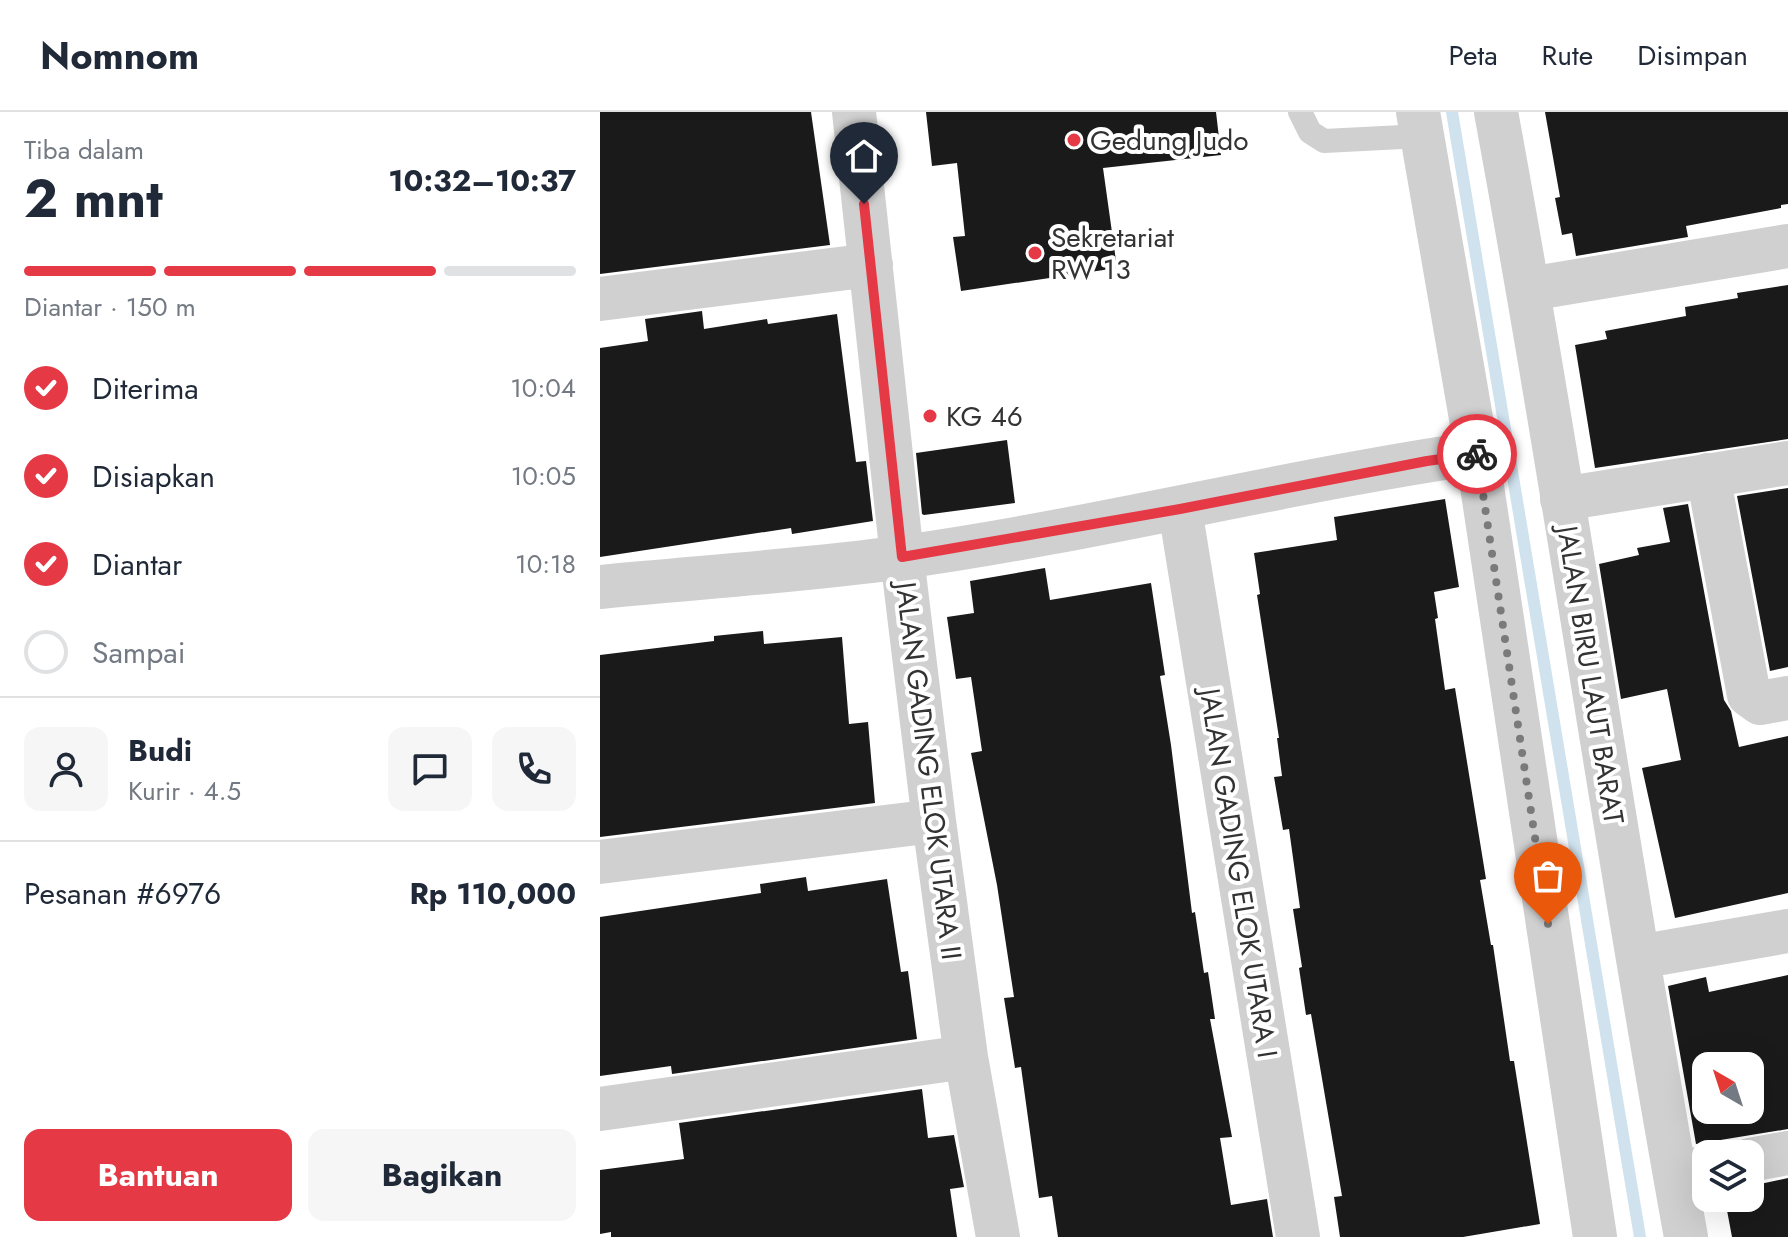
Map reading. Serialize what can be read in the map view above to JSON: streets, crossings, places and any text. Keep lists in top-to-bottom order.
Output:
{
  "streets": {
    "street": ["JALAN BIRU LAUT BARAT", "JALAN GADING ELOK UTARA II", "JALAN GADING ELOK UTARA I"]
  },
  "places": ["Gedung Judo", "Sekretariat RW 13", "KG 46"],
  "north": "top left",
  "page": {
    "header": "Nomnom",
    "nav": ["Peta", "Rute", "Disimpan"],
    "heading": ["2 mnt", "Tiba dalam", "10:32–10:37"],
    "panel": [
      "Budi",
      "Kurir · 4.5",
      "Pesanan #6976",
      "Rp 110,000"
    ],
    "bar": "Diantar · 150 m",
    "list": [
      ["Diterima", "10:04"],
      ["Disiapkan", "10:05"],
      ["Diantar", "10:18"],
      "Sampai"
    ],
    "buttons": ["Bantuan", "Bagikan"]
  }
}
